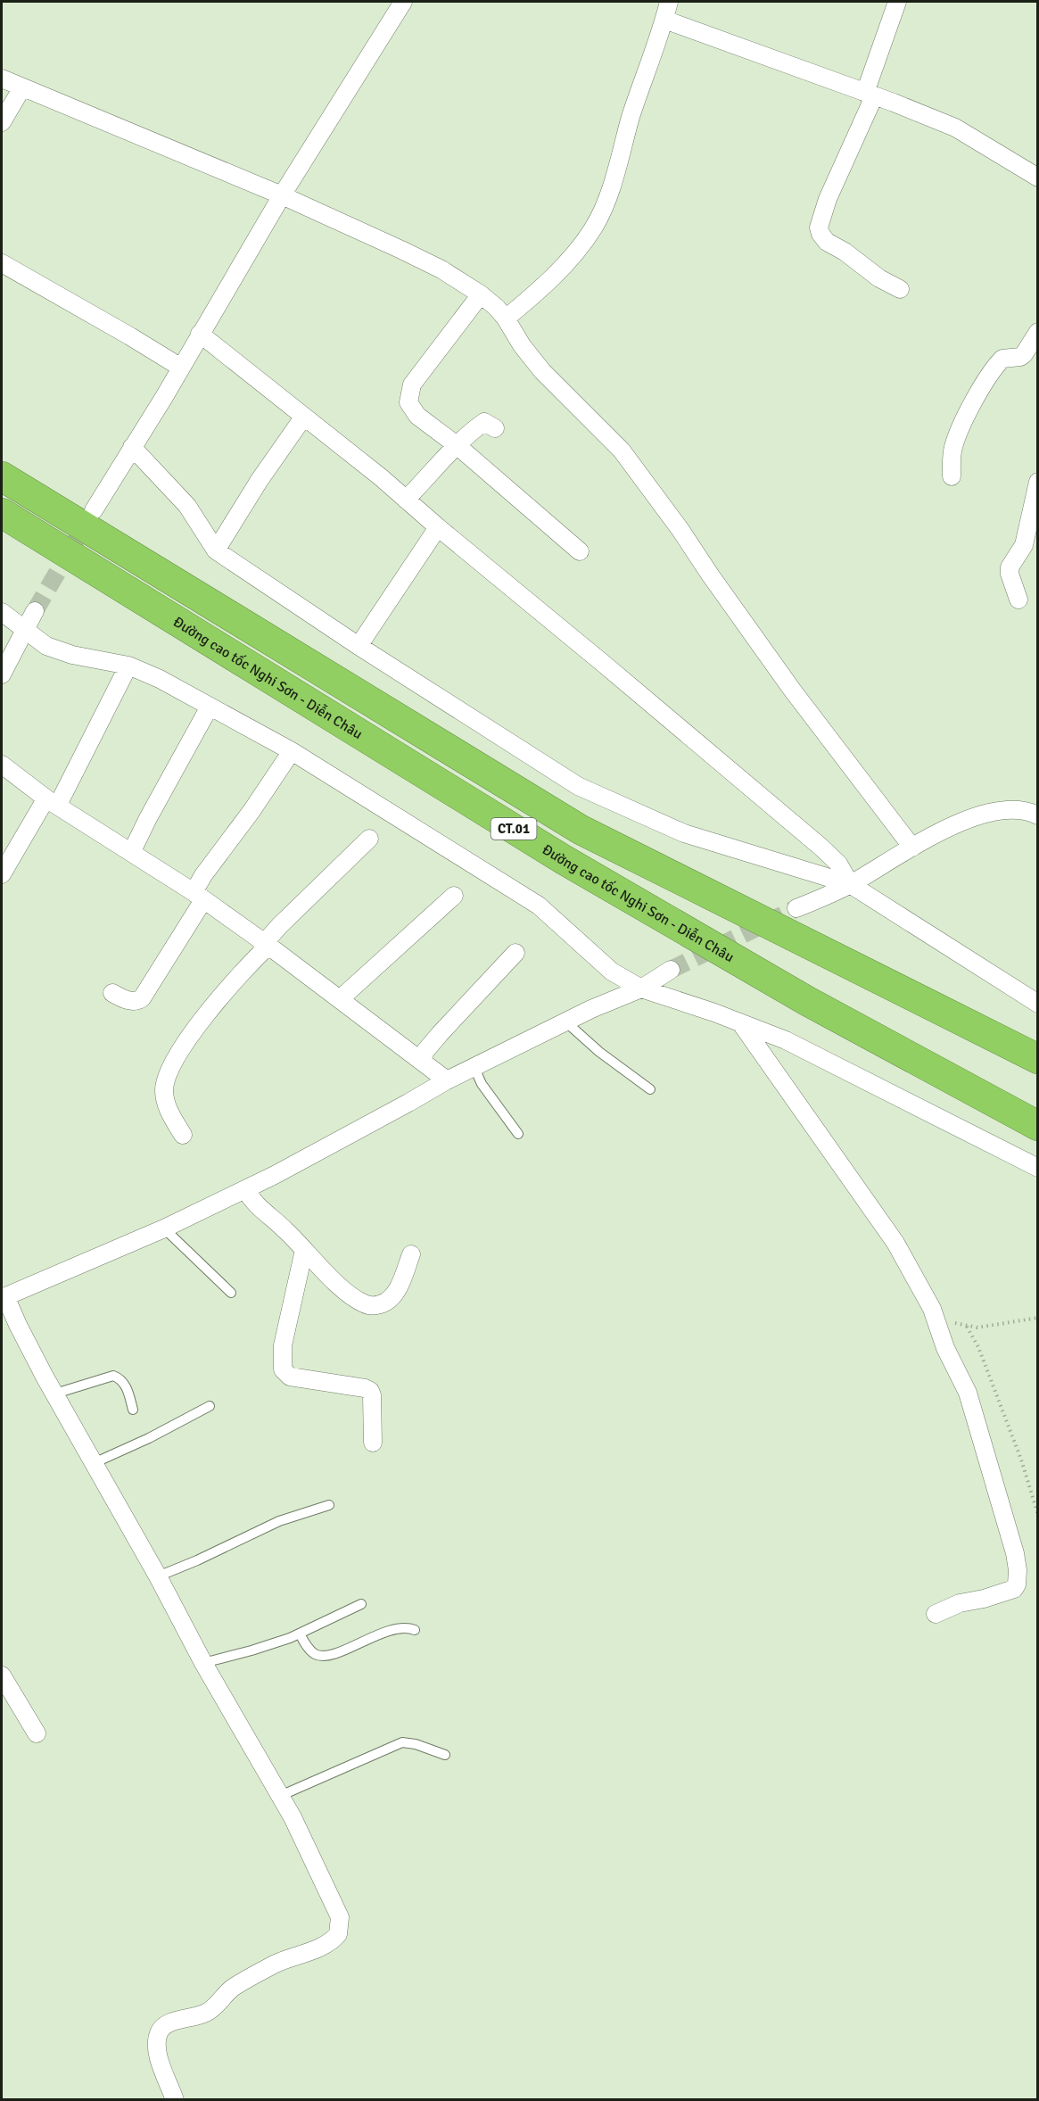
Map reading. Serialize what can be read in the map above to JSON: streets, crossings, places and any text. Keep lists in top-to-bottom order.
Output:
{
  "streets": {
    "highway": ["Đường cao tốc Nghi Sơn - Diễn Châu", "CT.01"]
  }
}
